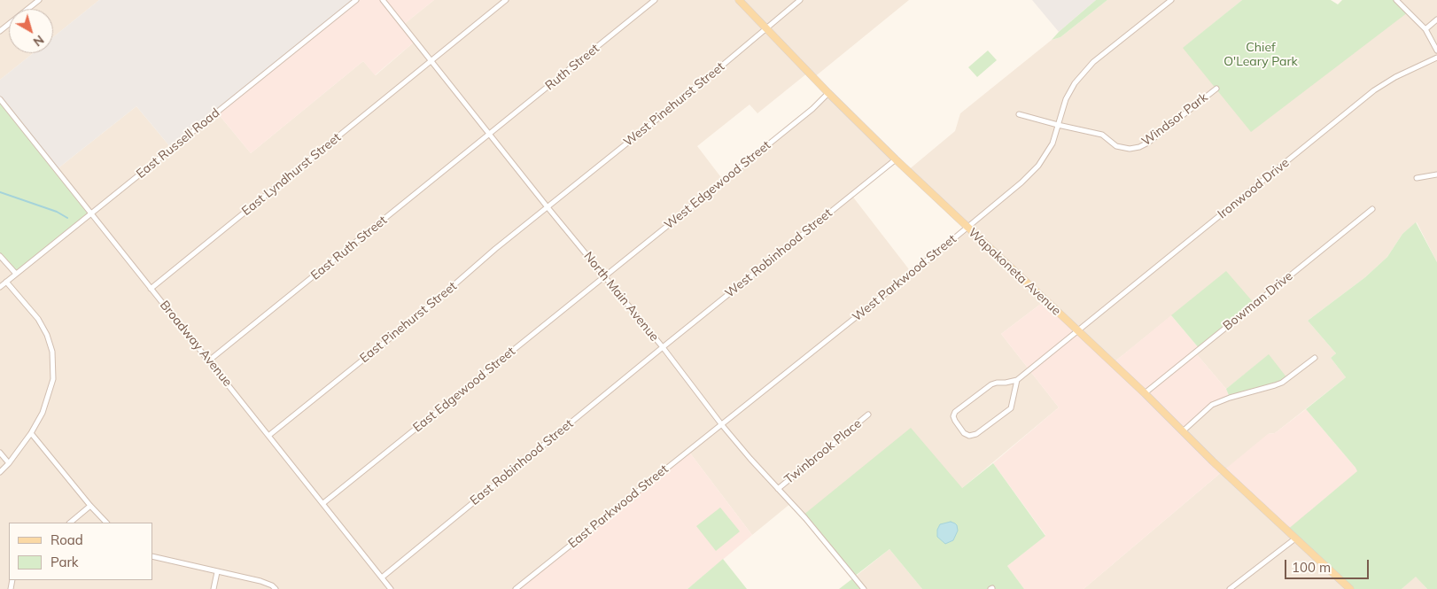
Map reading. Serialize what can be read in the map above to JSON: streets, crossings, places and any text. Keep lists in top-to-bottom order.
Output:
{
  "streets": {
    "main road": ["Wapakoneta Avenue"],
    "street": [
      "Ruth Street",
      "West Pinehurst Street",
      "Windsor Park",
      "East Russell Road",
      "East Lyndhurst Street",
      "West Edgewood Street",
      "Ironwood Drive",
      "East Ruth Street",
      "West Robinhood Street",
      "West Parkwood Street",
      "North Main Avenue",
      "Bowman Drive",
      "East Pinehurst Street",
      "Broadway Avenue",
      "East Edgewood Street",
      "Twinbrook Place",
      "East Robinhood Street",
      "East Parkwood Street"
    ]
  },
  "crossings": [
    ["Ruth Street", "East Ruth Street"],
    ["Ruth Street", "North Main Avenue"],
    ["West Pinehurst Street", "Wapakoneta Avenue"],
    ["West Pinehurst Street", "North Main Avenue"],
    ["West Pinehurst Street", "East Pinehurst Street"],
    ["Windsor Park", "West Parkwood Street"],
    ["East Russell Road", "Broadway Avenue"],
    ["East Lyndhurst Street", "North Main Avenue"],
    ["East Lyndhurst Street", "Broadway Avenue"],
    ["West Edgewood Street", "Wapakoneta Avenue"],
    ["West Edgewood Street", "North Main Avenue"],
    ["West Edgewood Street", "East Edgewood Street"],
    ["Ironwood Drive", "Wapakoneta Avenue"],
    ["East Ruth Street", "North Main Avenue"],
    ["East Ruth Street", "Broadway Avenue"],
    ["West Robinhood Street", "Wapakoneta Avenue"],
    ["West Robinhood Street", "North Main Avenue"],
    ["West Robinhood Street", "East Robinhood Street"],
    ["Wapakoneta Avenue", "West Parkwood Street"],
    ["Wapakoneta Avenue", "Bowman Drive"],
    ["West Parkwood Street", "North Main Avenue"],
    ["West Parkwood Street", "East Parkwood Street"],
    ["North Main Avenue", "East Pinehurst Street"],
    ["North Main Avenue", "East Edgewood Street"],
    ["North Main Avenue", "Twinbrook Place"],
    ["North Main Avenue", "East Robinhood Street"],
    ["North Main Avenue", "East Parkwood Street"],
    ["East Pinehurst Street", "Broadway Avenue"],
    ["Broadway Avenue", "East Edgewood Street"],
    ["Broadway Avenue", "East Robinhood Street"]
  ],
  "parks": ["Chief O'Leary Park"],
  "legend": ["Road", "Park"],
  "scale_bar": "100 m",
  "north": "bottom right"
}
